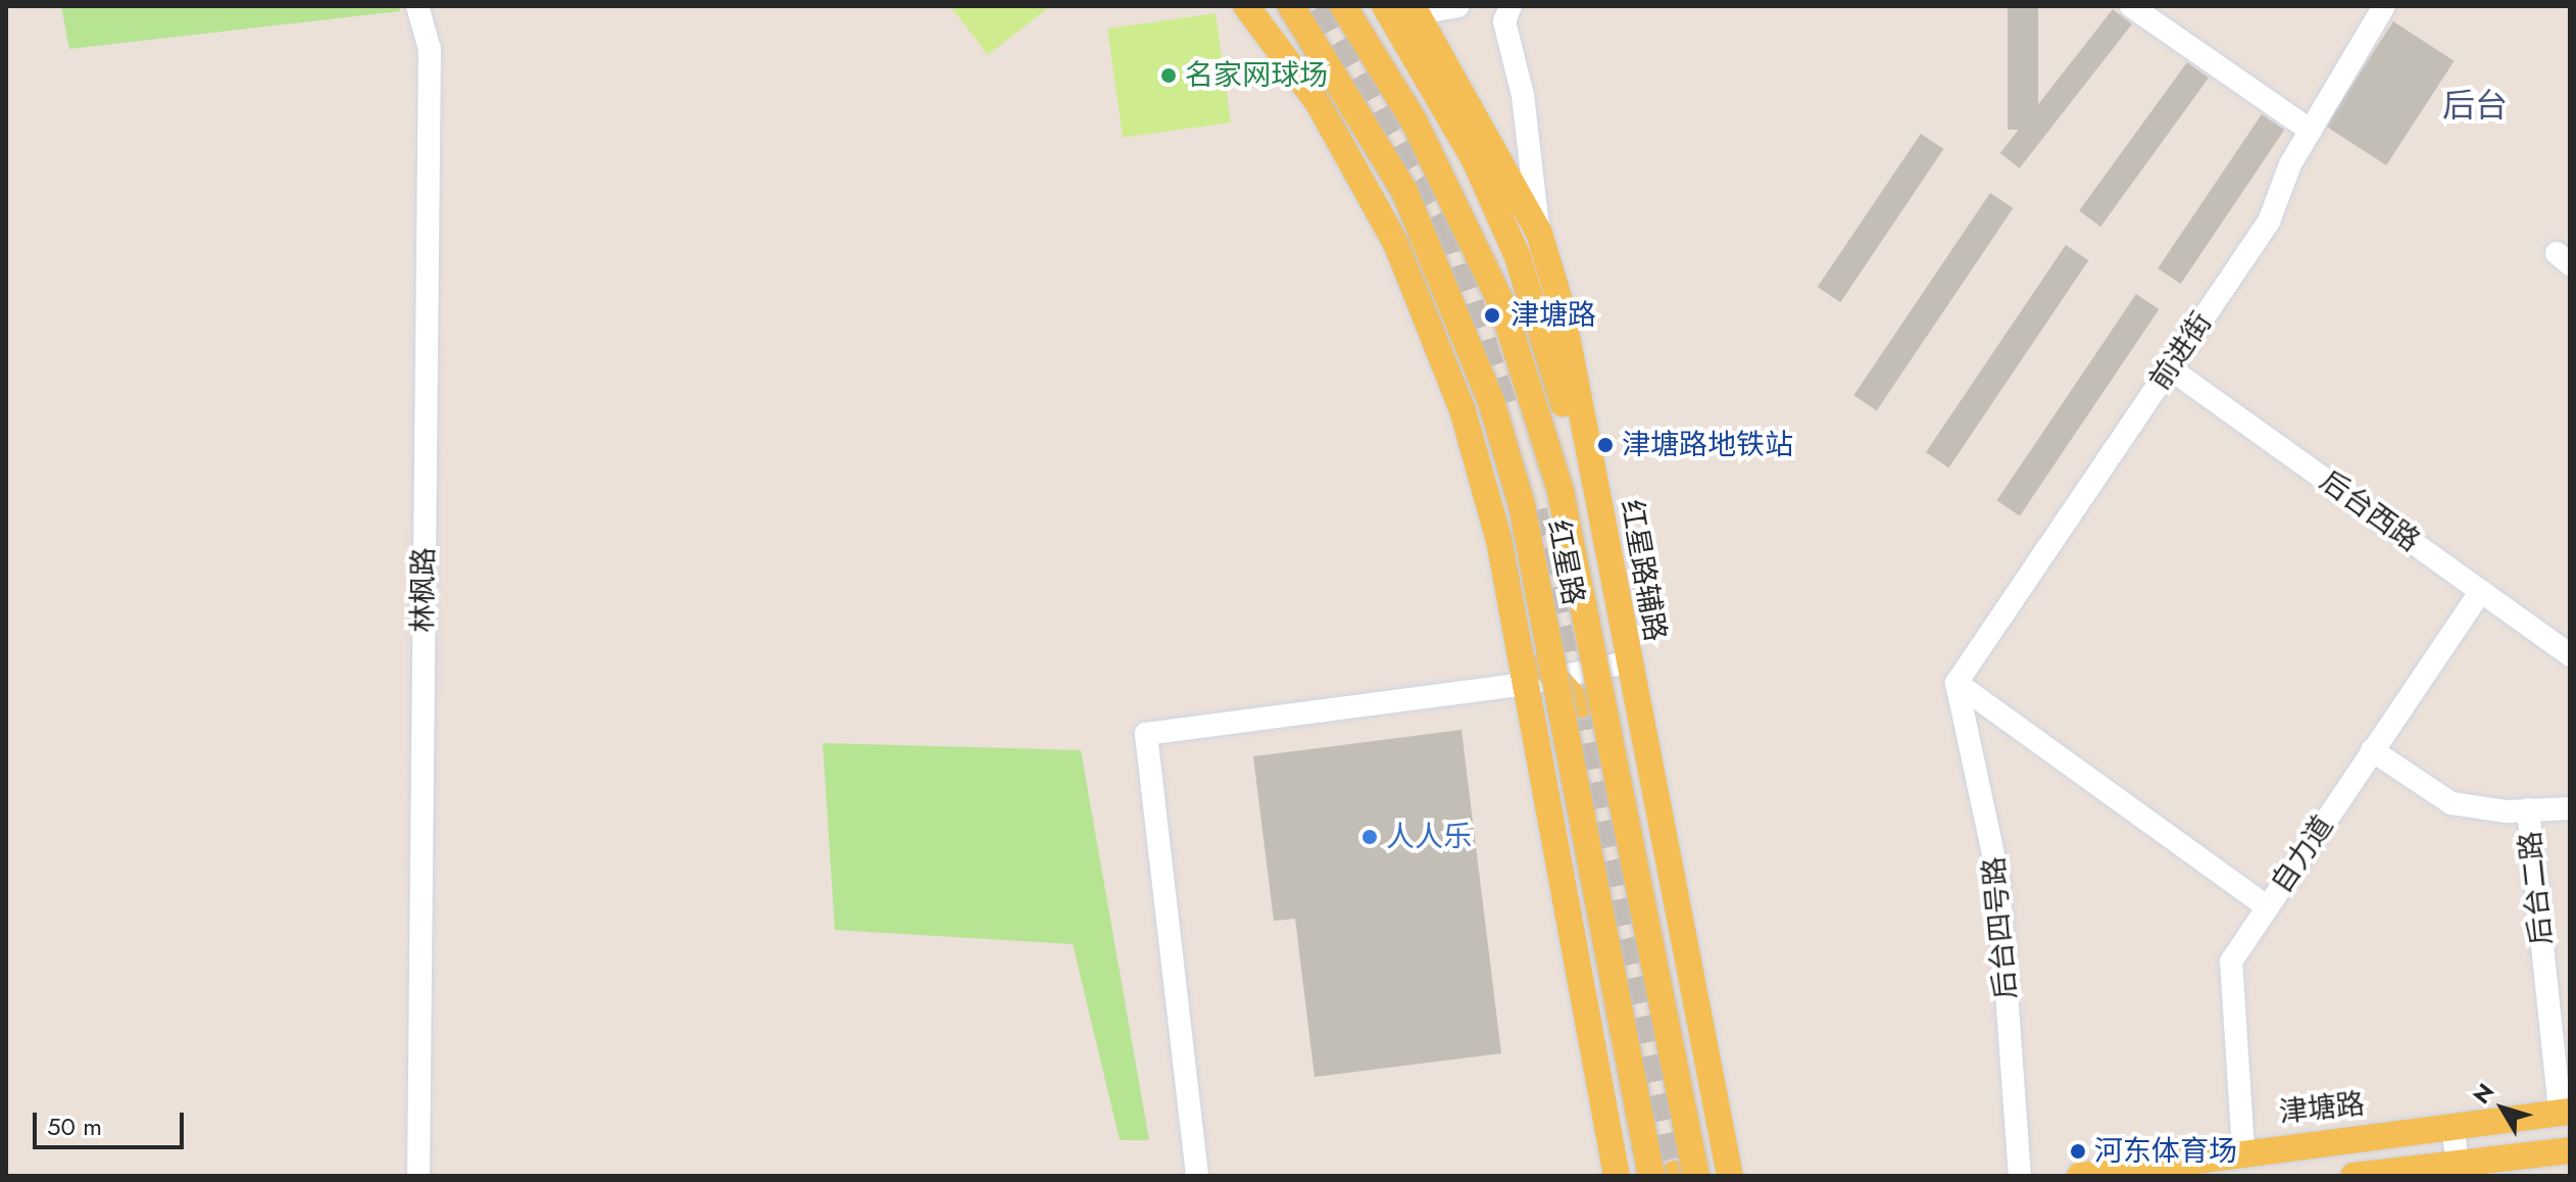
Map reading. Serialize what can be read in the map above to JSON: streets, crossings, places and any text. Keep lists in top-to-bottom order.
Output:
{
  "streets": {
    "main road": ["红星路", "红星路辅路", "津塘路"],
    "street": [
      "前进街",
      "后台西路",
      "林枫路",
      "自力道",
      "后台二路",
      "后台四号路"
    ]
  },
  "crossings": [
    ["前进街", "后台西路"],
    ["前进街", "后台四号路"],
    ["后台西路", "自力道"],
    ["自力道", "津塘路"],
    ["后台二路", "津塘路"]
  ],
  "districts": ["后台"],
  "places": [
    "名家网球场",
    "津塘路",
    "津塘路地铁站",
    "人人乐",
    "河东体育场"
  ],
  "scale_bar": "50 m",
  "north": "top left"
}
